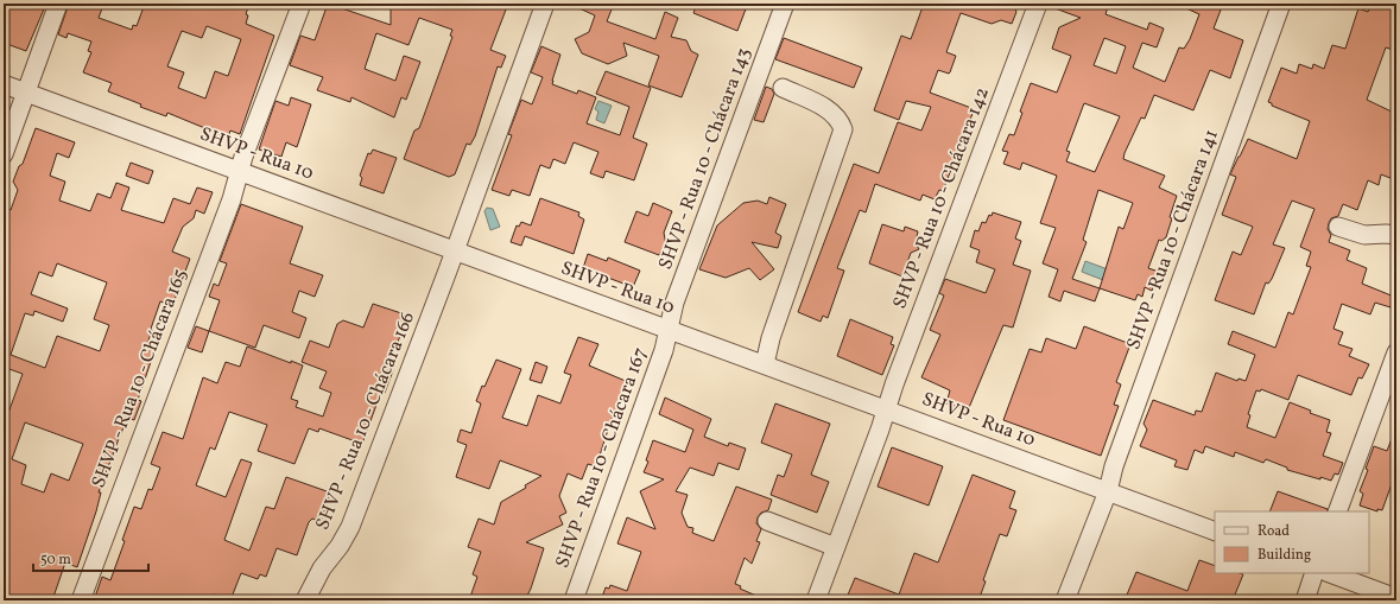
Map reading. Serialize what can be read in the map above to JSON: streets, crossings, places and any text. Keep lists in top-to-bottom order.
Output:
{
  "streets": {
    "street": [
      "SHVP - Rua 10",
      "SHVP - Rua 10 - Chácara 143",
      "SHVP - Rua 10 - Chácara 142",
      "SHVP - Rua 10 - Chácara 141",
      "SHVP - Rua 10 - Chácara 165",
      "SHVP - Rua 10 - Chácara 166",
      "SHVP - Rua 10 - Chácara 167"
    ]
  },
  "crossings": [
    ["SHVP - Rua 10", "SHVP - Rua 10 - Chácara 143"],
    ["SHVP - Rua 10", "SHVP - Rua 10 - Chácara 142"],
    ["SHVP - Rua 10", "SHVP - Rua 10 - Chácara 141"],
    ["SHVP - Rua 10", "SHVP - Rua 10 - Chácara 165"],
    ["SHVP - Rua 10", "SHVP - Rua 10 - Chácara 166"],
    ["SHVP - Rua 10", "SHVP - Rua 10 - Chácara 167"],
    ["SHVP - Rua 10 - Chácara 143", "SHVP - Rua 10 - Chácara 167"]
  ],
  "legend": ["Road", "Building"],
  "scale_bar": "50 m"
}
